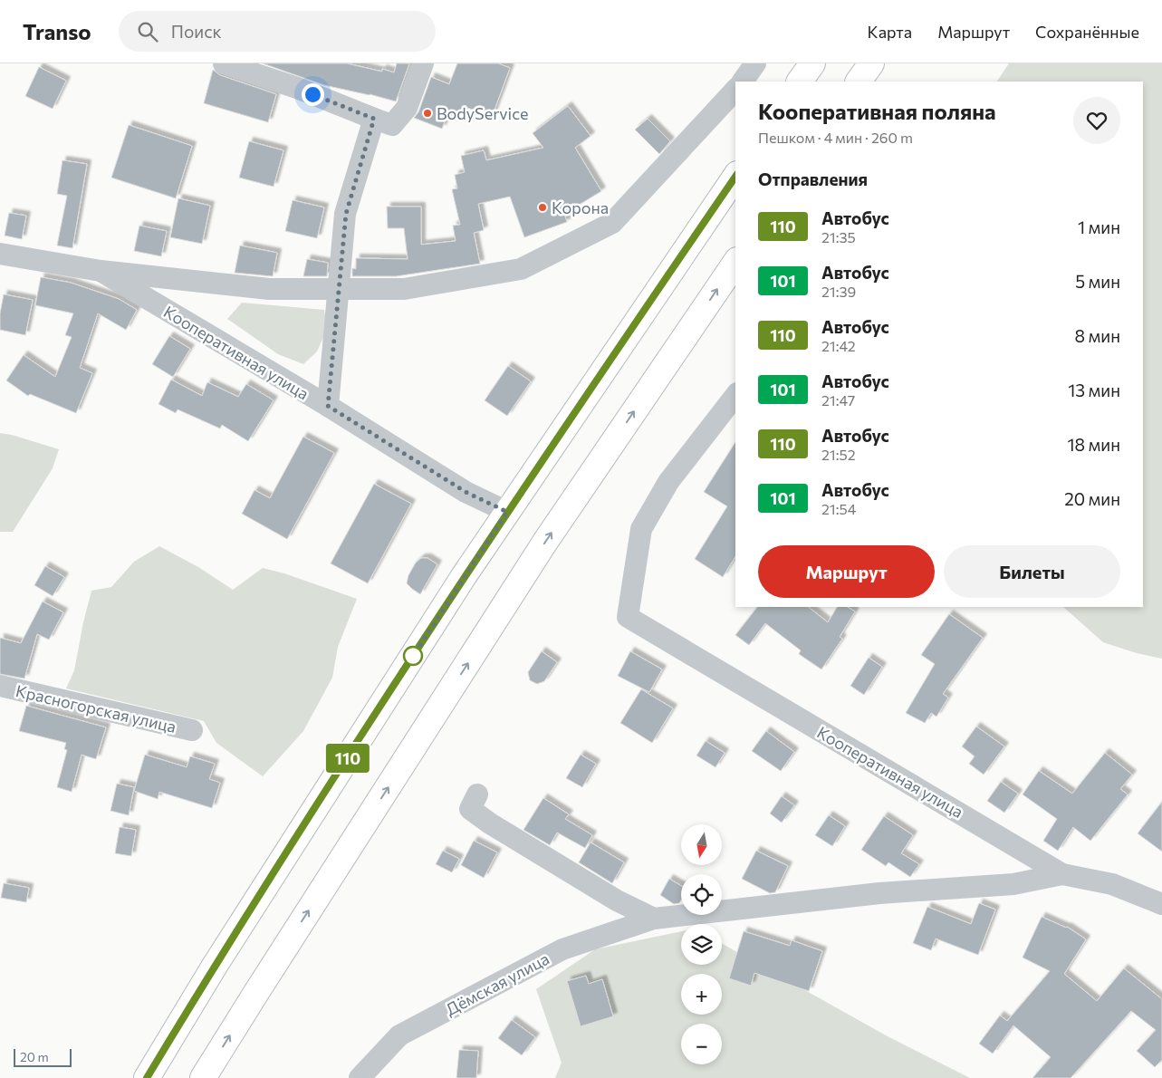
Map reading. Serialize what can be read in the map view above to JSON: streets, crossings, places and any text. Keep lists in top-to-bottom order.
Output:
{
  "streets": {
    "street": ["Кооперативная улица", "Красногорская улица", "Дёмская улица"]
  },
  "crossings": [
    ["Кооперативная улица", "Дёмская улица"]
  ],
  "places": ["BodyService", "Корона"],
  "lines": ["bus line 110"],
  "scale_bar": "20 m",
  "north": "bottom",
  "page": {
    "header": "Transo",
    "search": "Поиск",
    "nav": ["Карта", "Маршрут", "Сохранённые"],
    "on_map": "110",
    "heading": [
      ["Кооперативная поляна", "Пешком · 4 мин · 260 m"],
      "Отправления"
    ],
    "list": [
      {
        "mark": "110",
        "name": "Автобус",
        "note": "21:35",
        "value": "1 мин"
      },
      {
        "mark": "101",
        "name": "Автобус",
        "note": "21:39",
        "value": "5 мин"
      },
      {
        "mark": "110",
        "name": "Автобус",
        "note": "21:42",
        "value": "8 мин"
      },
      {
        "mark": "101",
        "name": "Автобус",
        "note": "21:47",
        "value": "13 мин"
      },
      {
        "mark": "110",
        "name": "Автобус",
        "note": "21:52",
        "value": "18 мин"
      },
      {
        "mark": "101",
        "name": "Автобус",
        "note": "21:54",
        "value": "20 мин"
      }
    ],
    "buttons": ["Маршрут", "Билеты"],
    "map_buttons": ["+", "−"],
    "scale": "20 m"
  }
}
